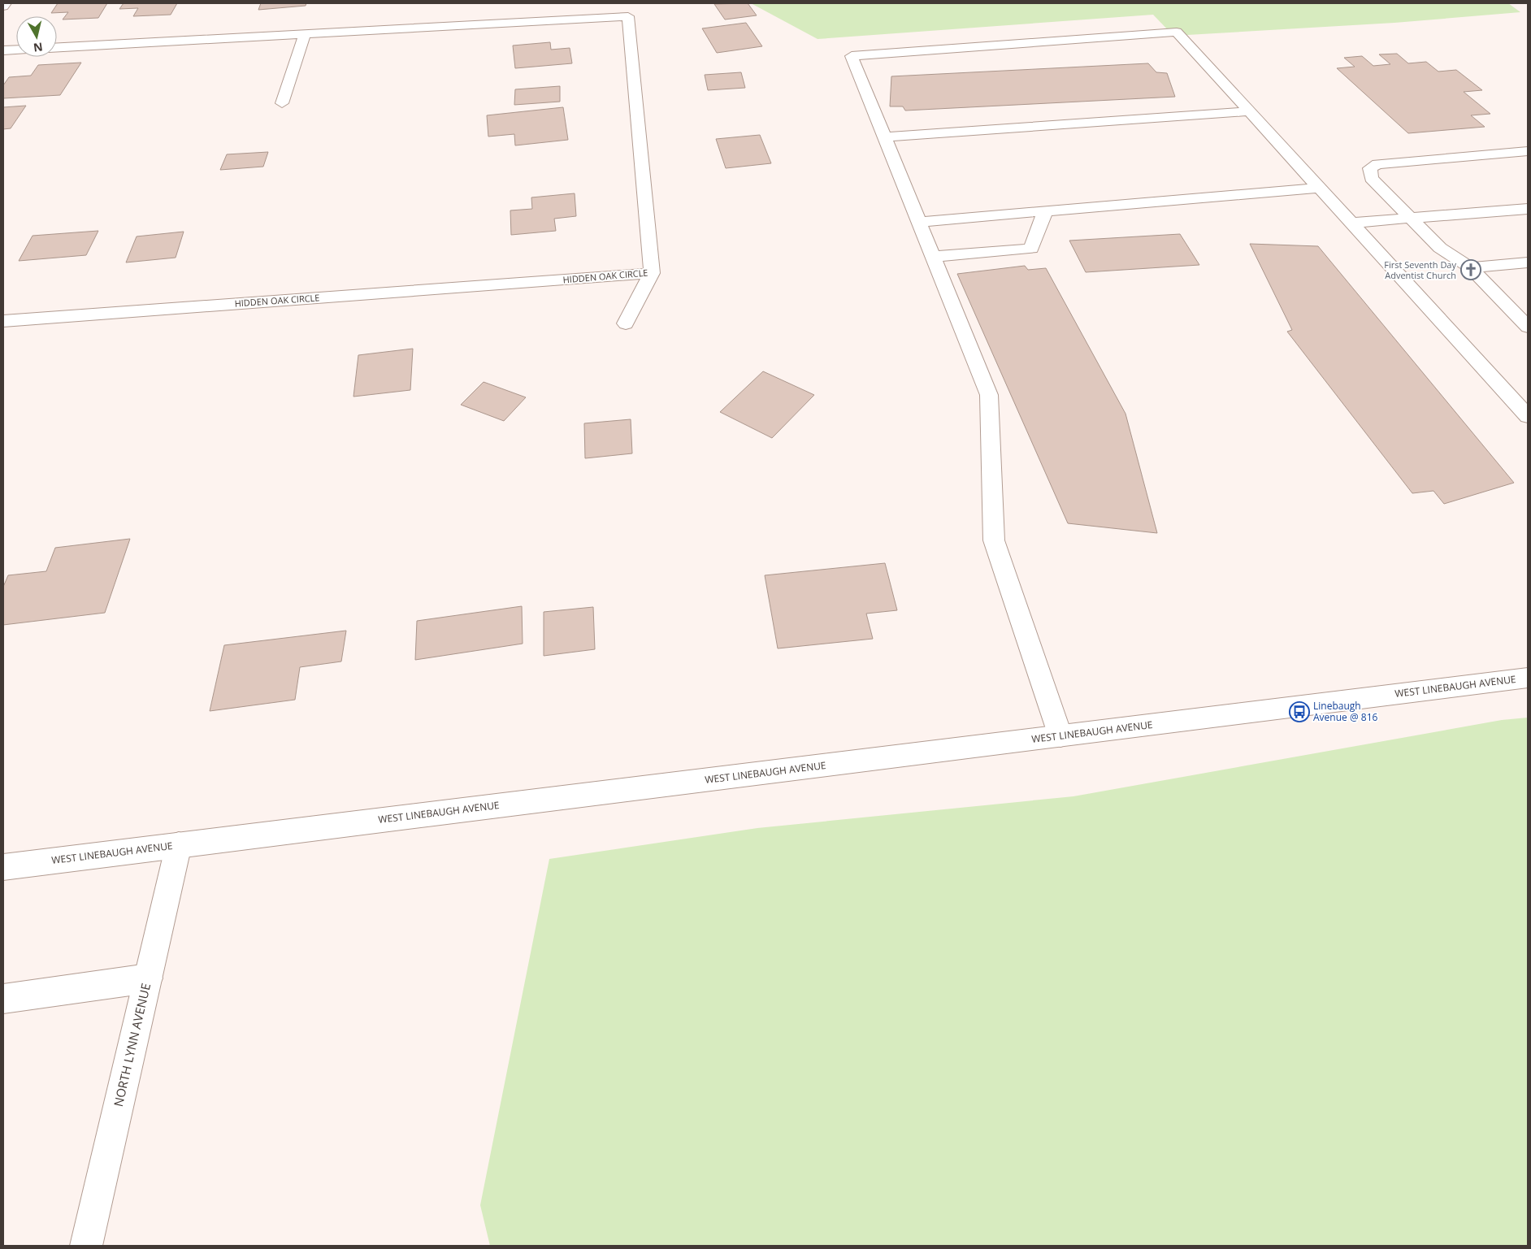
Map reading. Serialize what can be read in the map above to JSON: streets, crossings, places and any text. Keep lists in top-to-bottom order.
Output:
{
  "streets": {
    "street": ["HIDDEN OAK CIRCLE", "WEST LINEBAUGH AVENUE", "NORTH LYNN AVENUE"]
  },
  "crossings": [
    ["WEST LINEBAUGH AVENUE", "NORTH LYNN AVENUE"]
  ],
  "places": {
    "church": ["First Seventh Day Adventist Church"],
    "bus stop": ["Linebaugh Avenue @ 816"]
  },
  "north": "bottom"
}
